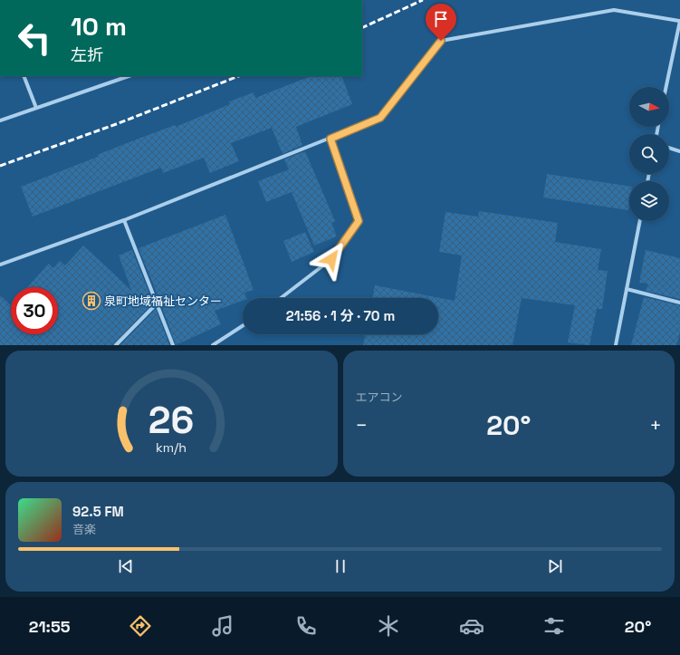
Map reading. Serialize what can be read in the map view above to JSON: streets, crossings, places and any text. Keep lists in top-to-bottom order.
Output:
{
  "places": {
    "building": ["泉町地域福祉センター"]
  },
  "north": "right",
  "page": {
    "turn": ["10 m", "左折"],
    "limit": "30",
    "trip": "21:56 · 1 分 · 70 m",
    "tile": "エアコン",
    "heat": ["−", "20°", "+"],
    "song": ["92.5 FM", "音楽"],
    "tabs": ["21:55", "20°"],
    "gauge": ["26", "km/h"]
  }
}
